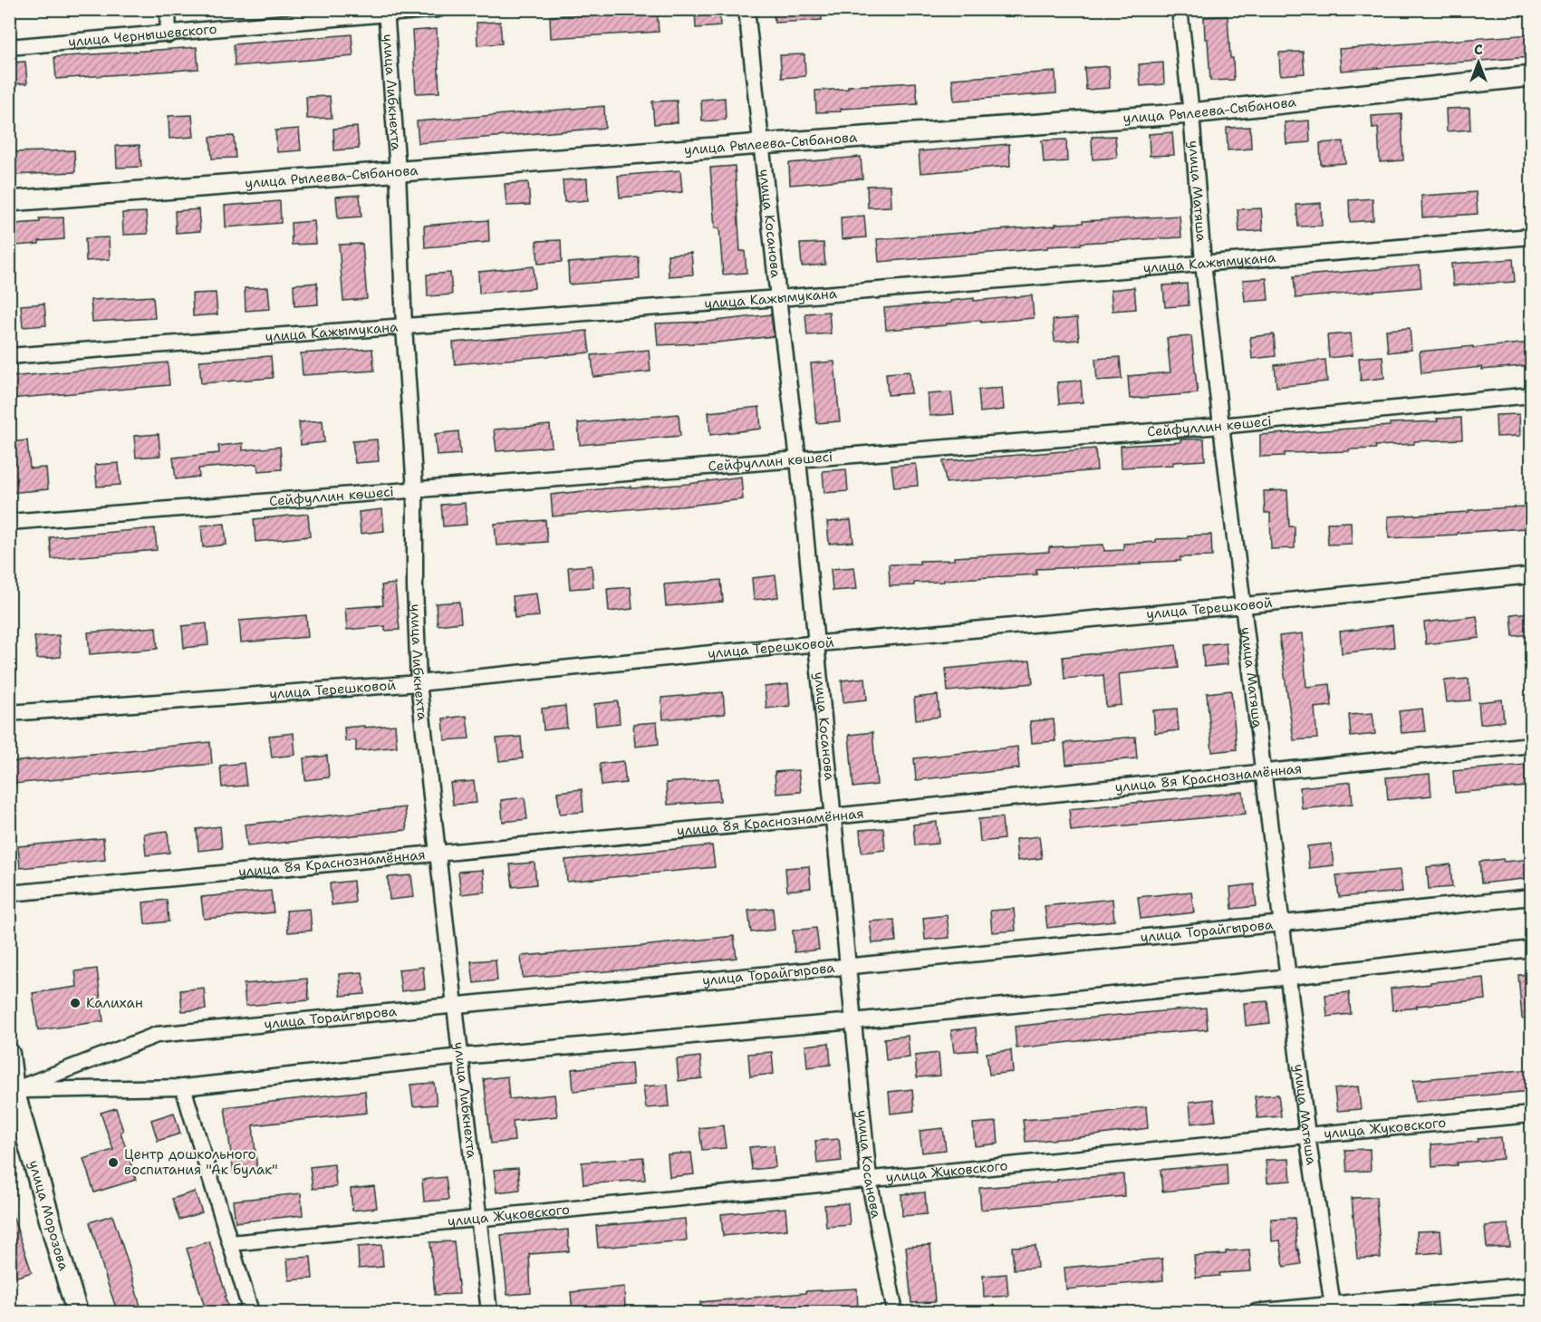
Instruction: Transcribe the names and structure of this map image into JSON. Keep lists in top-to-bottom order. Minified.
{"streets":{"main road":["улица Морозова"],"street":["улица Чернышевского","улица Либкнехта","улица Рылеева-Сыбанова","улица Матяша","улица Косанова","улица Кажымукана","Сейфуллин көшесі","улица Терешковой","улица 8я Краснознамённая","улица Торайгырова","улица Жуковского"]},"crossings":[["улица Чернышевского","улица Либкнехта"],["улица Либкнехта","улица Рылеева-Сыбанова"],["улица Либкнехта","улица Кажымукана"],["улица Либкнехта","Сейфуллин көшесі"],["улица Либкнехта","улица Терешковой"],["улица Либкнехта","улица 8я Краснознамённая"],["улица Либкнехта","улица Торайгырова"],["улица Либкнехта","улица Жуковского"],["улица Рылеева-Сыбанова","улица Матяша"],["улица Рылеева-Сыбанова","улица Косанова"],["улица Матяша","улица Кажымукана"],["улица Матяша","Сейфуллин көшесі"],["улица Матяша","улица Терешковой"],["улица Матяша","улица 8я Краснознамённая"],["улица Матяша","улица Торайгырова"],["улица Матяша","улица Жуковского"],["улица Косанова","улица Кажымукана"],["улица Косанова","Сейфуллин көшесі"],["улица Косанова","улица Терешковой"],["улица Косанова","улица 8я Краснознамённая"],["улица Косанова","улица Торайгырова"],["улица Косанова","улица Жуковского"],["улица Торайгырова","улица Морозова"]],"places":["Калихан","Центр дошкольного воспитания \"Ак булак\""],"north":"top"}
